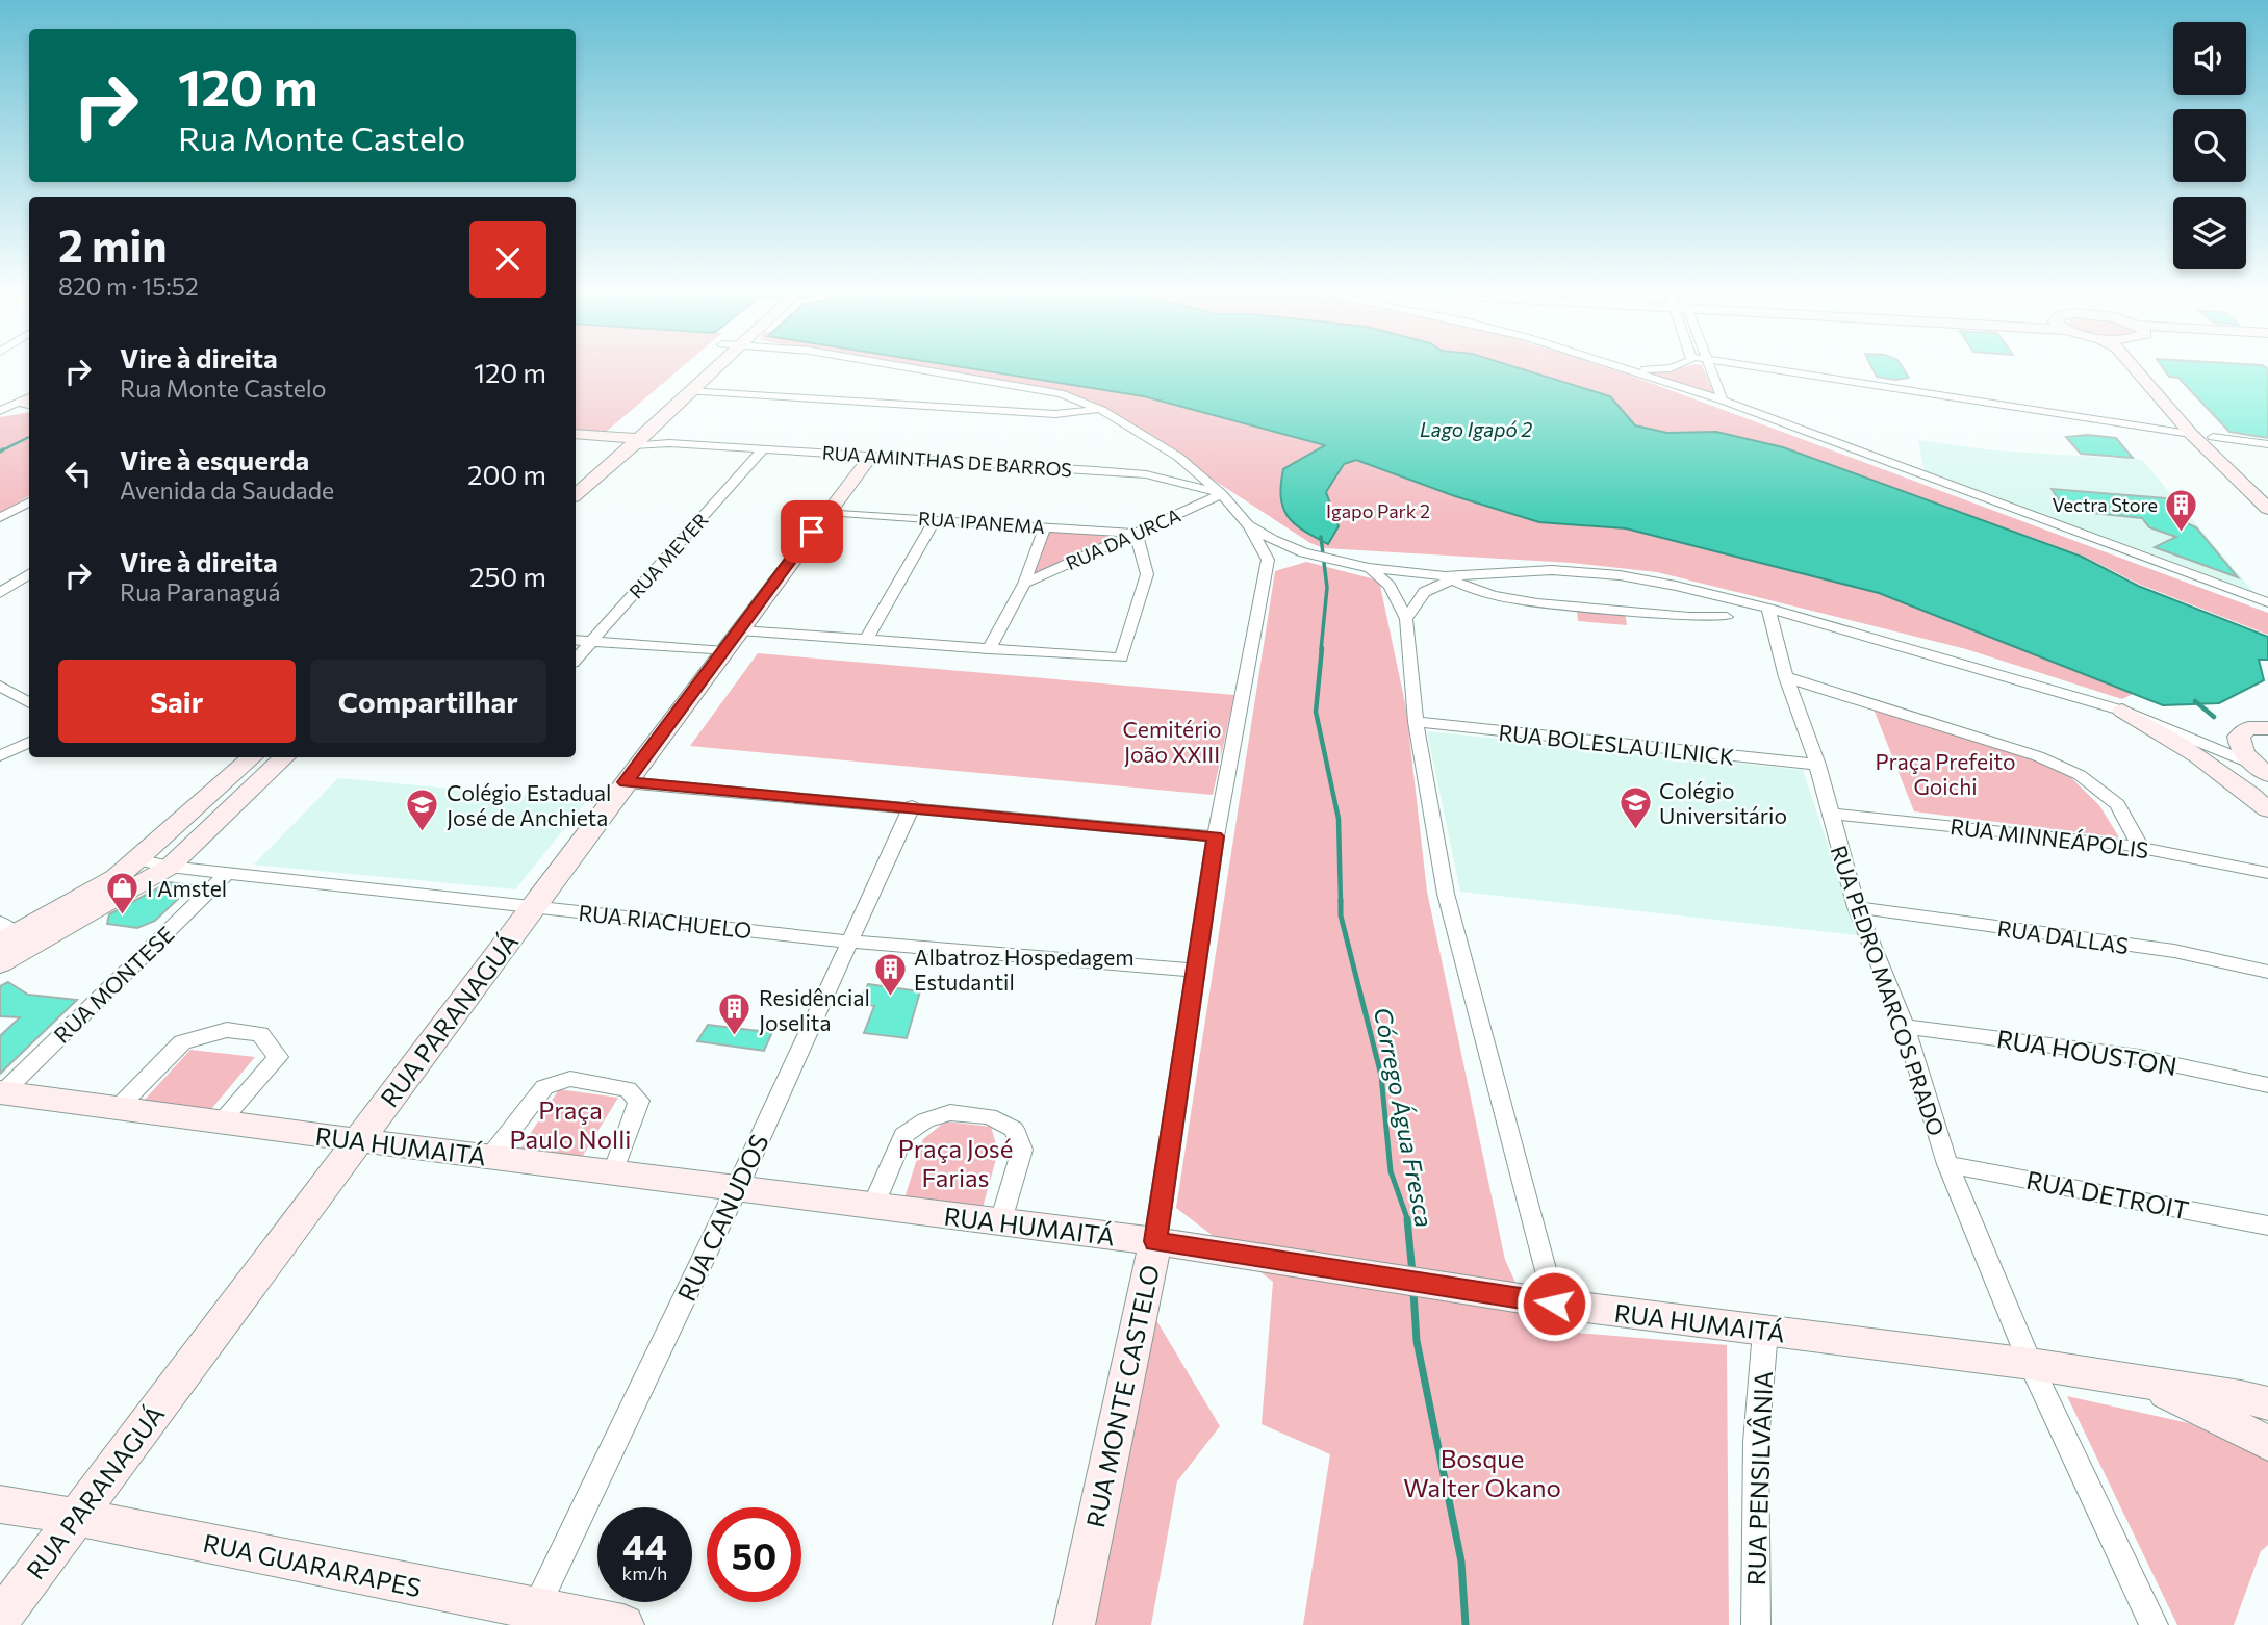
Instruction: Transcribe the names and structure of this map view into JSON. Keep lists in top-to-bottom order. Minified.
{"streets":{"main road":["RUA AMINTHAS DE BARROS","RUA PARANAGUÁ","RUA HUMAITÁ","RUA MONTE CASTELO","RUA GUARARAPES"],"street":["RUA IPANEMA","RUA DA URCA","RUA MEYER","RUA BOLESLAU ILNICK","RUA MINNEÁPOLIS","RUA RIACHUELO","RUA DALLAS","RUA MONTESE","RUA PEDRO MARCOS PRADO","RUA HOUSTON","RUA DETROIT","RUA CANUDOS","RUA PENSILVÂNIA"]},"crossings":[["RUA AMINTHAS DE BARROS","RUA DA URCA"],["RUA AMINTHAS DE BARROS","RUA MEYER"],["RUA AMINTHAS DE BARROS","RUA PARANAGUÁ"],["RUA IPANEMA","RUA DA URCA"],["RUA IPANEMA","RUA PARANAGUÁ"],["RUA BOLESLAU ILNICK","RUA PEDRO MARCOS PRADO"],["RUA MINNEÁPOLIS","RUA PEDRO MARCOS PRADO"],["RUA RIACHUELO","RUA MONTESE"],["RUA RIACHUELO","RUA PARANAGUÁ"],["RUA RIACHUELO","RUA CANUDOS"],["RUA RIACHUELO","RUA MONTE CASTELO"],["RUA DALLAS","RUA PEDRO MARCOS PRADO"],["RUA MONTESE","RUA HUMAITÁ"],["RUA PEDRO MARCOS PRADO","RUA HOUSTON"],["RUA PEDRO MARCOS PRADO","RUA HUMAITÁ"],["RUA PEDRO MARCOS PRADO","RUA DETROIT"],["RUA PARANAGUÁ","RUA HUMAITÁ"],["RUA PARANAGUÁ","RUA GUARARAPES"],["RUA HUMAITÁ","RUA CANUDOS"],["RUA HUMAITÁ","RUA MONTE CASTELO"],["RUA HUMAITÁ","RUA PENSILVÂNIA"],["RUA CANUDOS","RUA GUARARAPES"]],"water":["Lago Igapó 2","Córrego Água Fresca"],"parks":["Igapo Park 2","Cemitério João XXIII","Praça Prefeito Goichi","Praça Paulo Nolli","Praça José Farias","Bosque Walter Okano"],"places":{"building":["Vectra Store","Albatroz Hospedagem Estudantil","Residêncial Joselita"],"school or university":["Colégio Universitário","Colégio Estadual José de Anchieta"],"shop":["I Amstel"]},"page":{"turn":["120 m","Rua Monte Castelo"],"heading":["2 min","820 m · 15:52"],"list":[{"name":"Vire à direita","note":"Rua Monte Castelo","value":"120 m"},{"name":"Vire à esquerda","note":"Avenida da Saudade","value":"200 m"},{"name":"Vire à direita","note":"Rua Paranaguá","value":"250 m"}],"buttons":["Sair","Compartilhar"],"speed":"44 km/h","limit":"50"}}
